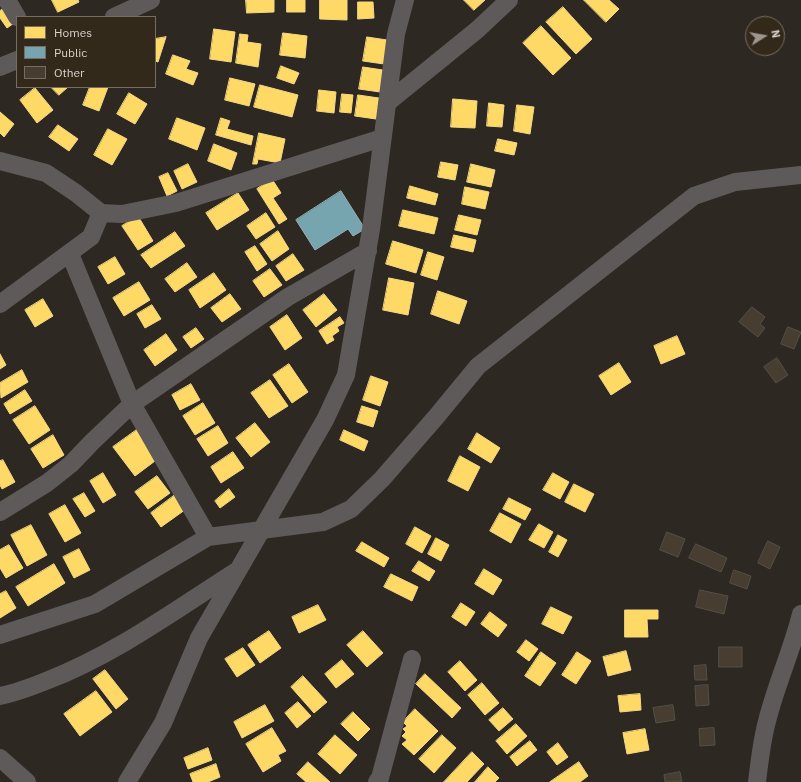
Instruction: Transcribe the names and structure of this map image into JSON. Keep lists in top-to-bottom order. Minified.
{"legend":["Homes","Public","Other"],"north":"right"}
